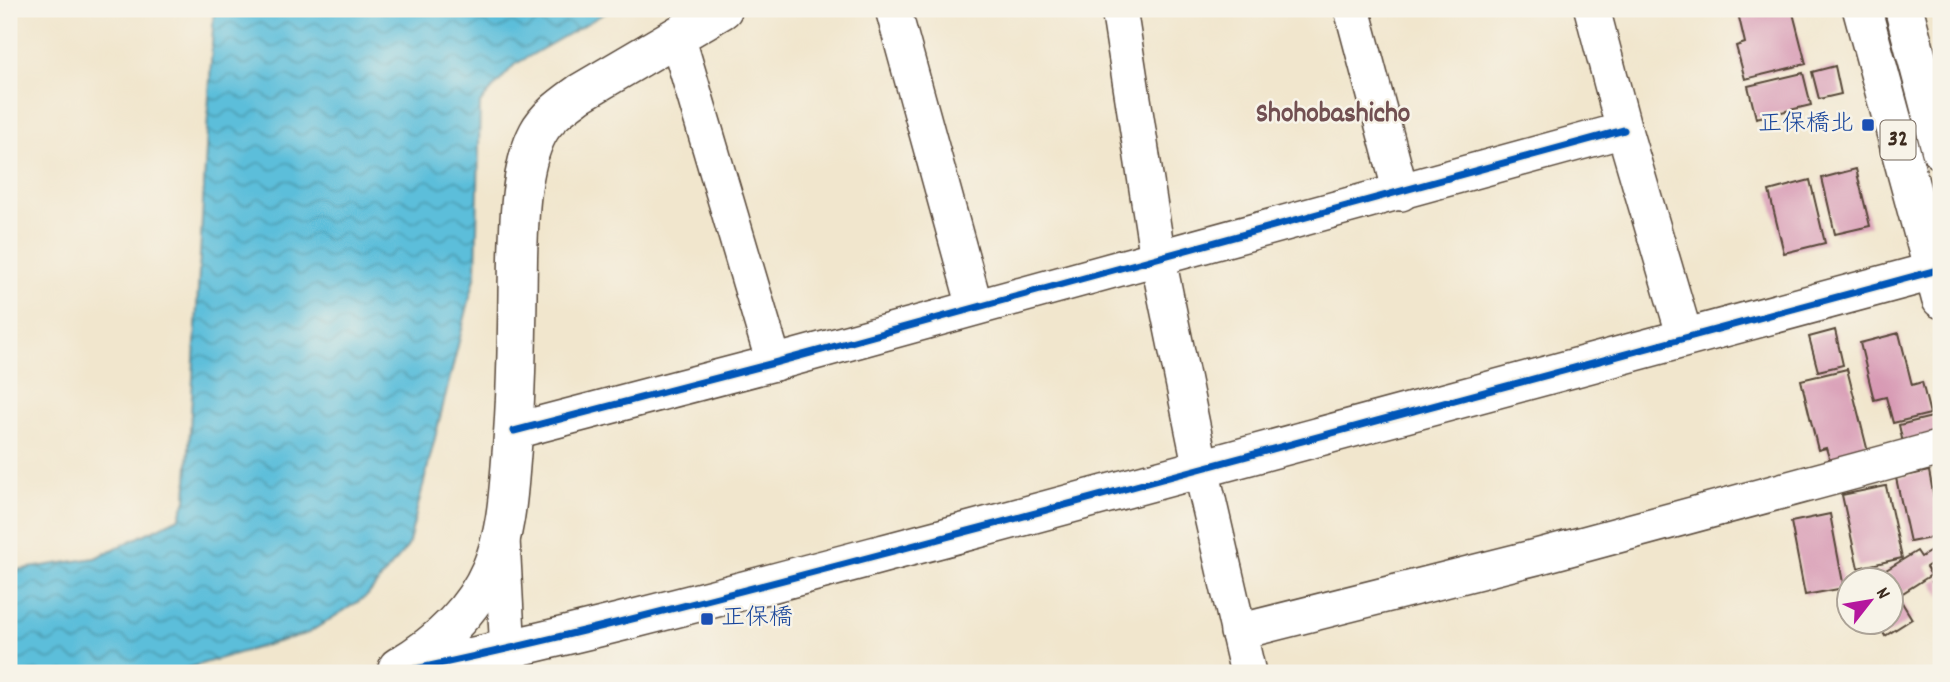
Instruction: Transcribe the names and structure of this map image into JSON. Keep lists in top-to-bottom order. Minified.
{"streets":{"street":["32"]},"districts":["Shohobashicho"],"places":{"transit":["正保橋北","正保橋"]},"north":"top right"}
